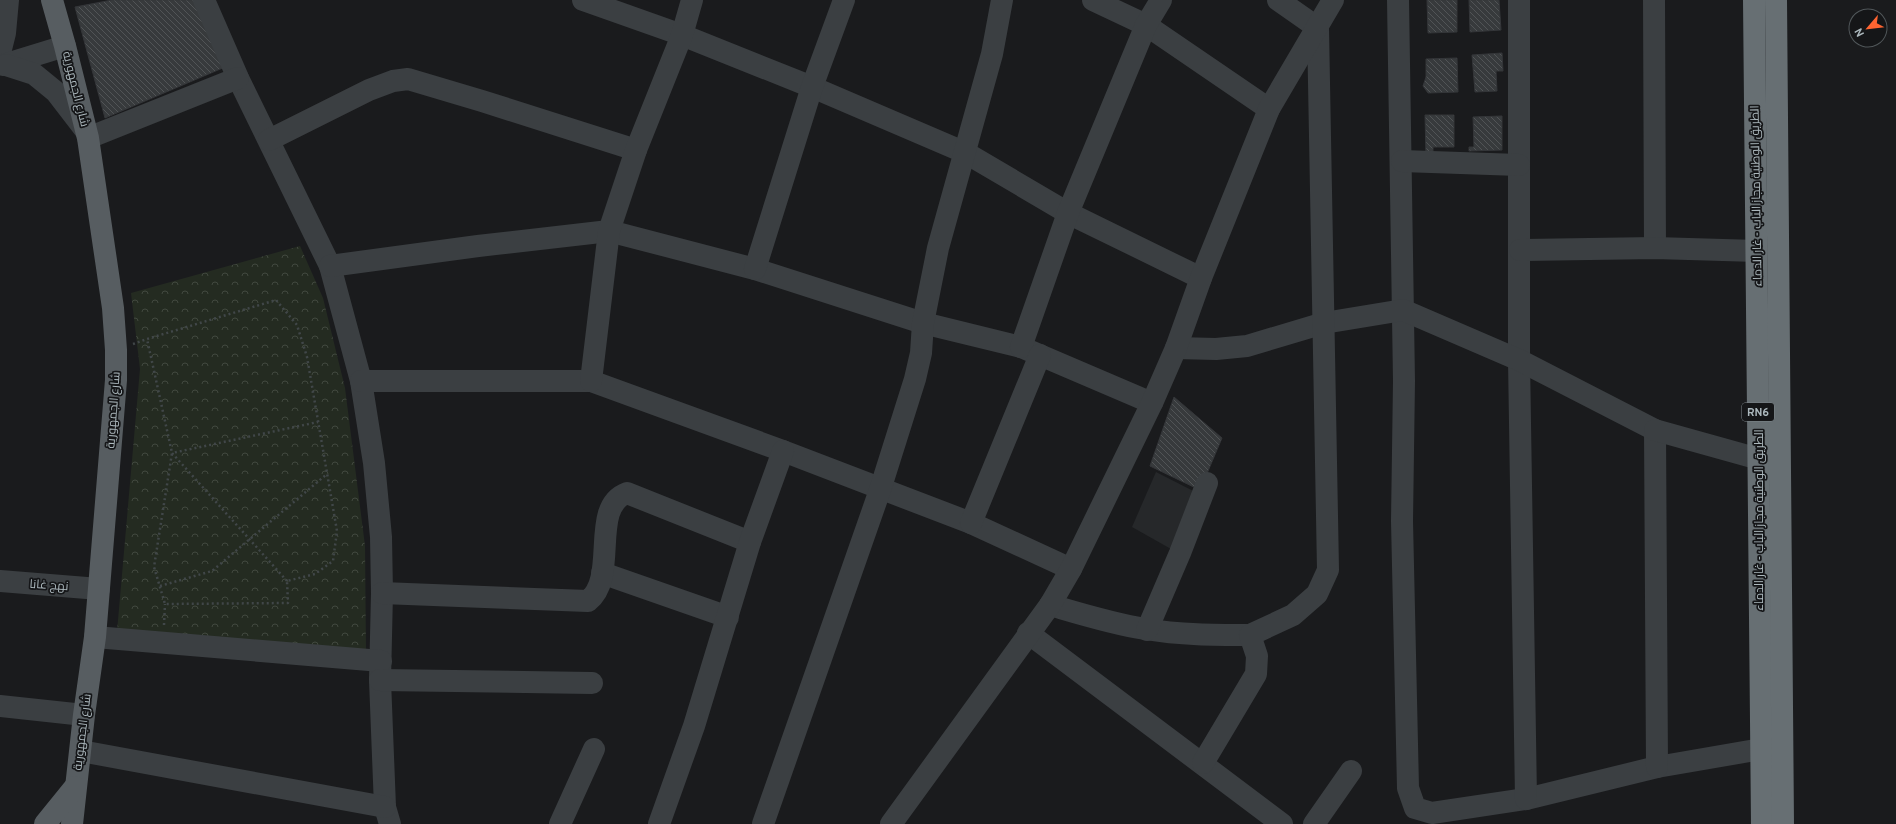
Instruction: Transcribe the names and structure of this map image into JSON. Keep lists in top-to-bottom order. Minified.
{"streets":{"highway":["الطريق الوطنية مجاز الباب - غار الدماء","RN6"],"main road":["شارع الجمهورية"],"street":["نهج غانا"]},"crossings":[["شارع الجمهورية","نهج غانا"]],"north":"bottom left"}
